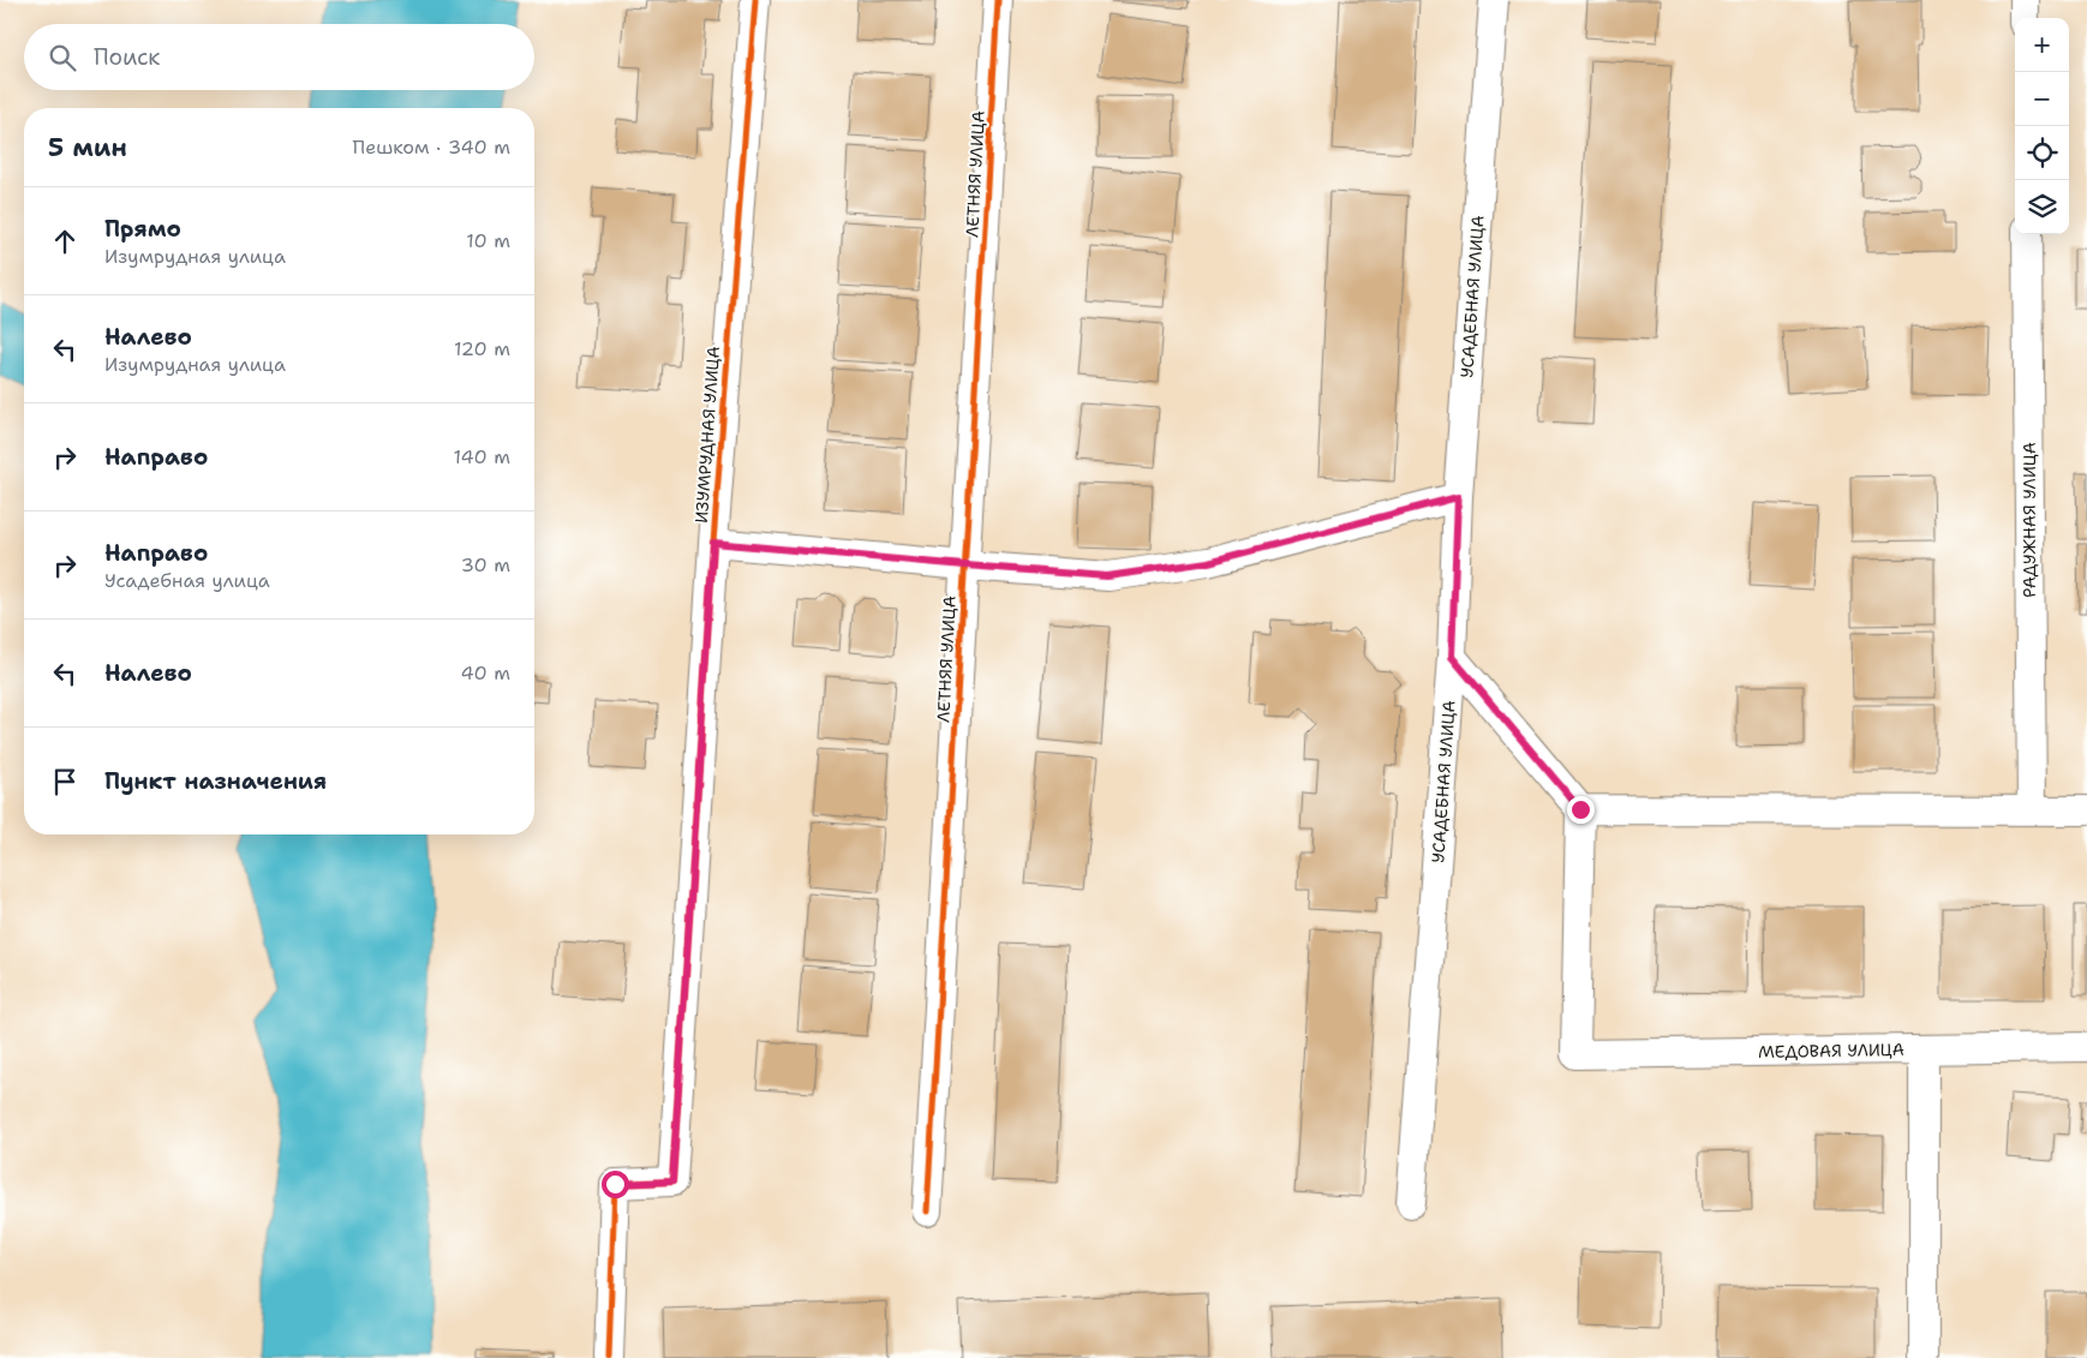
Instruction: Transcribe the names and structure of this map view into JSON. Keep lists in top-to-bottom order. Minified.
{"streets":{"street":["ЛЕТНЯЯ УЛИЦА","УСАДЕБНАЯ УЛИЦА","ИЗУМРУДНАЯ УЛИЦА","РАДУЖНАЯ УЛИЦА","МЕДОВАЯ УЛИЦА"]},"page":{"map_buttons":["+","−"],"search":"Поиск","heading":["5 мин","Пешком · 340 m"],"list":[["Прямо","Изумрудная улица","10 m"],["Налево","Изумрудная улица","120 m"],["Направо","140 m"],["Направо","Усадебная улица","30 m"],["Налево","40 m"],"Пункт назначения"]}}
